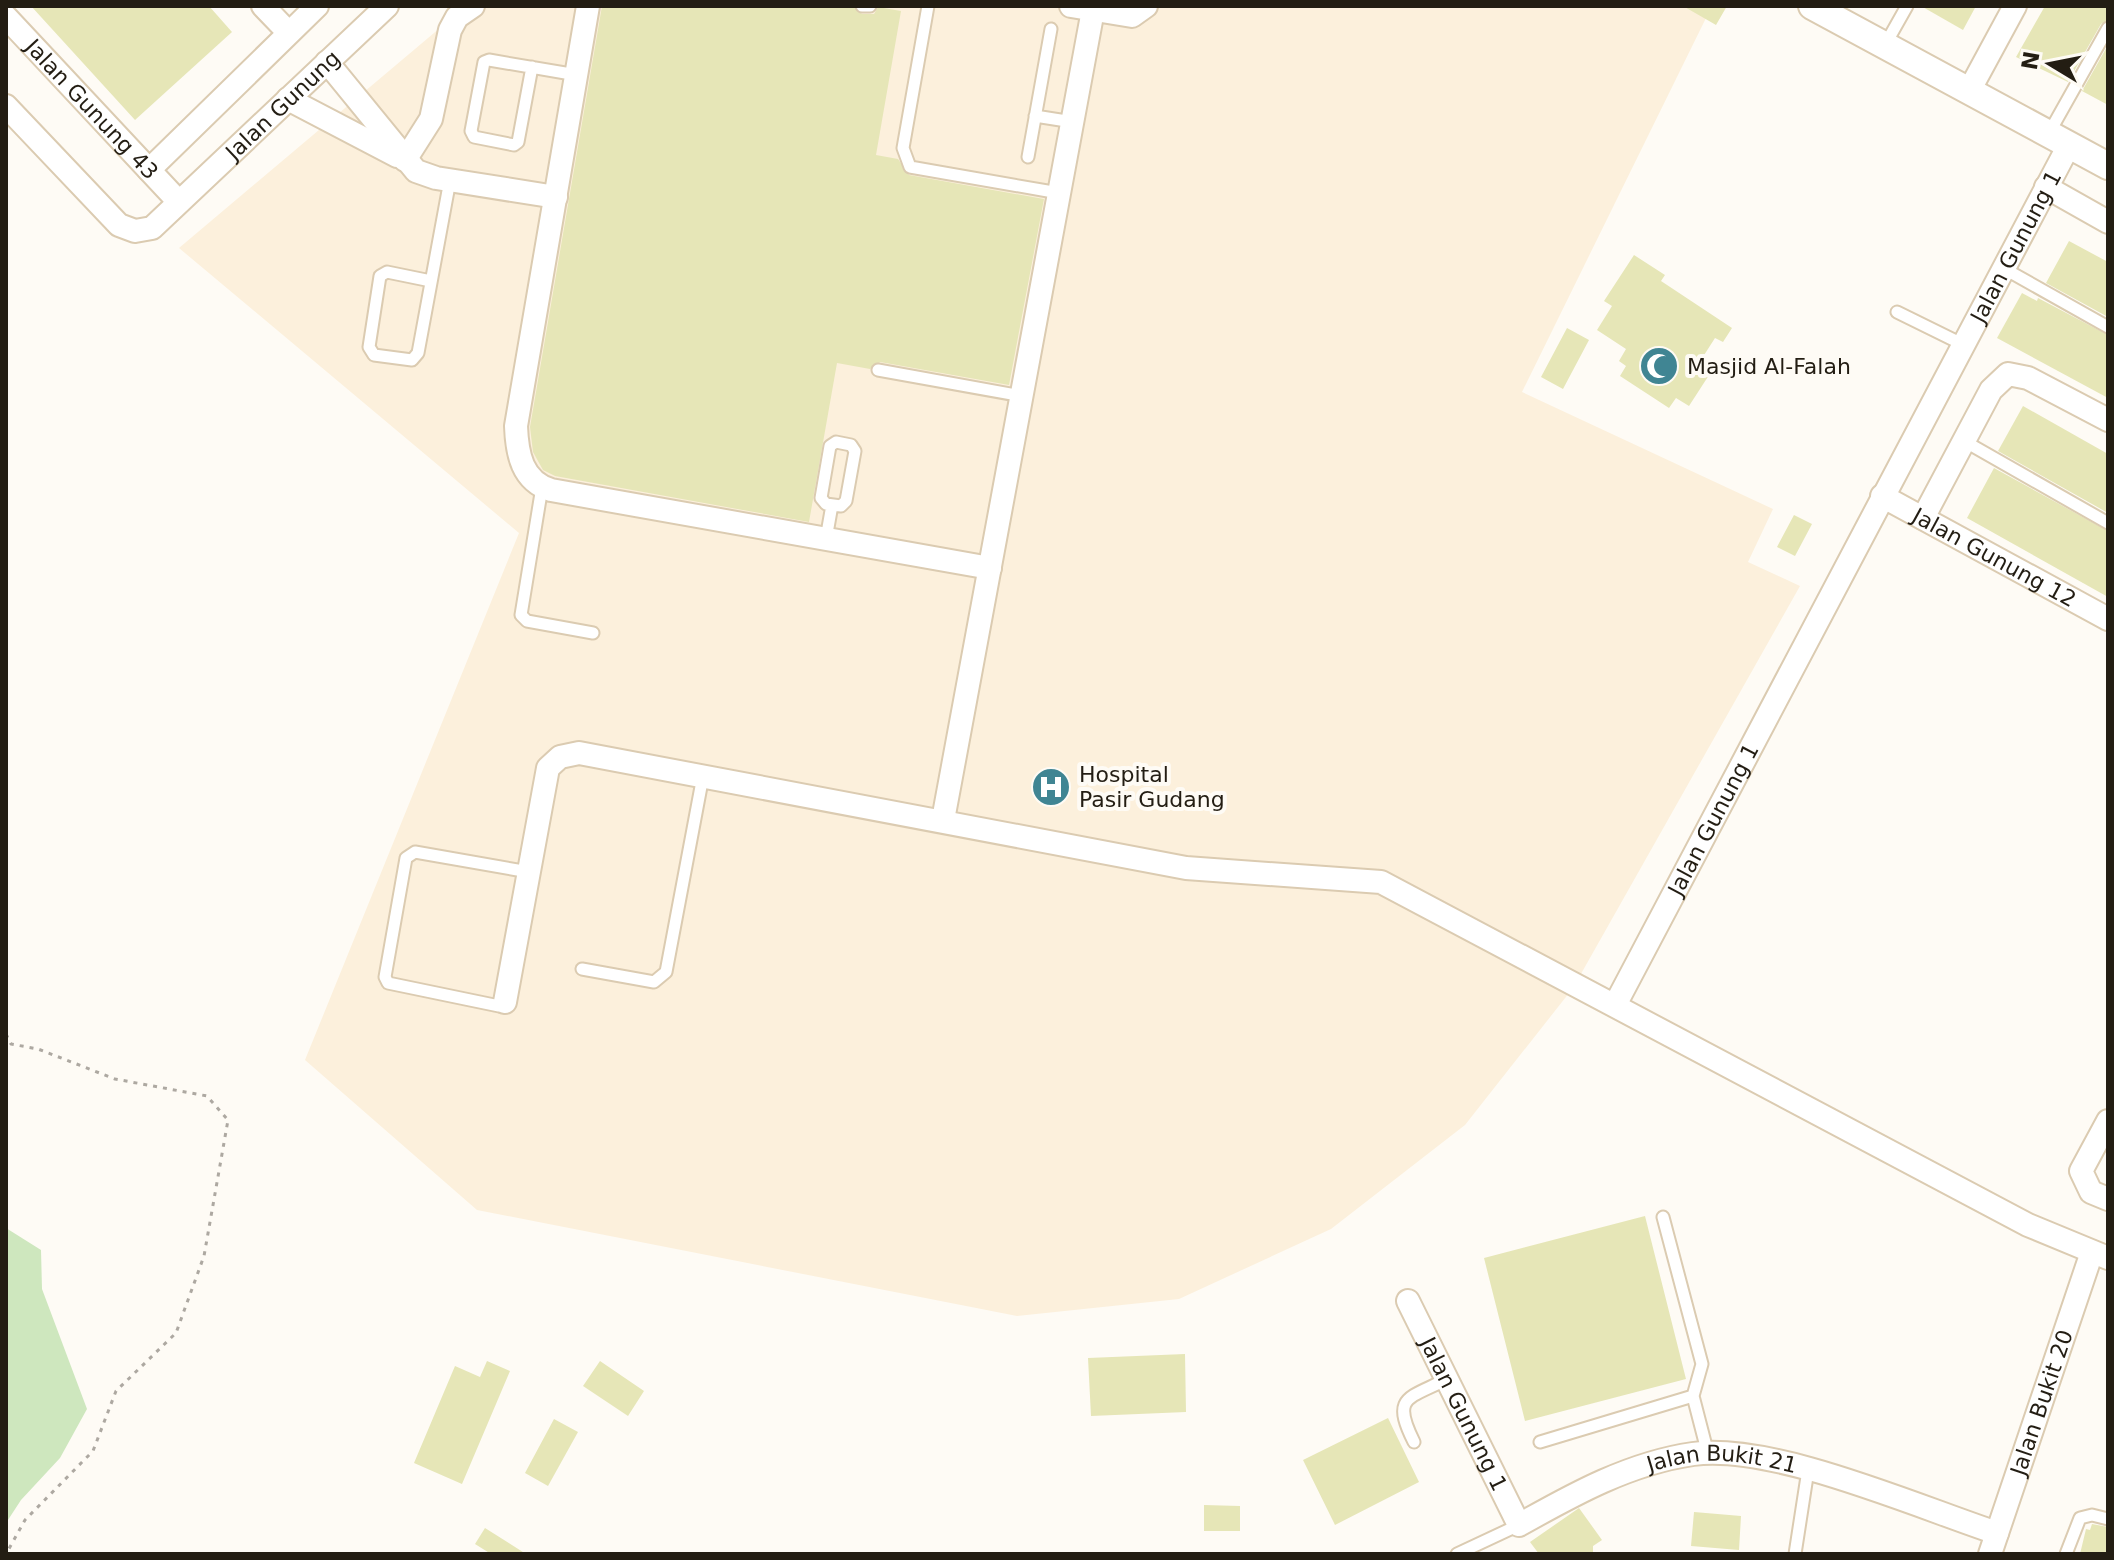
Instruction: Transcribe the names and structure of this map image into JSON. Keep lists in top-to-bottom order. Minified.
{"streets":{"street":["Jalan Gunung","Jalan Gunung 43","Jalan Gunung 1","Jalan Gunung 12","Jalan Bukit 20","Jalan Bukit 21"]},"crossings":[["Jalan Gunung","Jalan Gunung 43"],["Jalan Gunung 1","Jalan Gunung 12"],["Jalan Gunung 1","Jalan Bukit 21"],["Jalan Bukit 20","Jalan Bukit 21"]],"places":{"mosque":["Masjid Al-Falah"],"hospital":["Hospital Pasir Gudang"]},"north":"left"}
